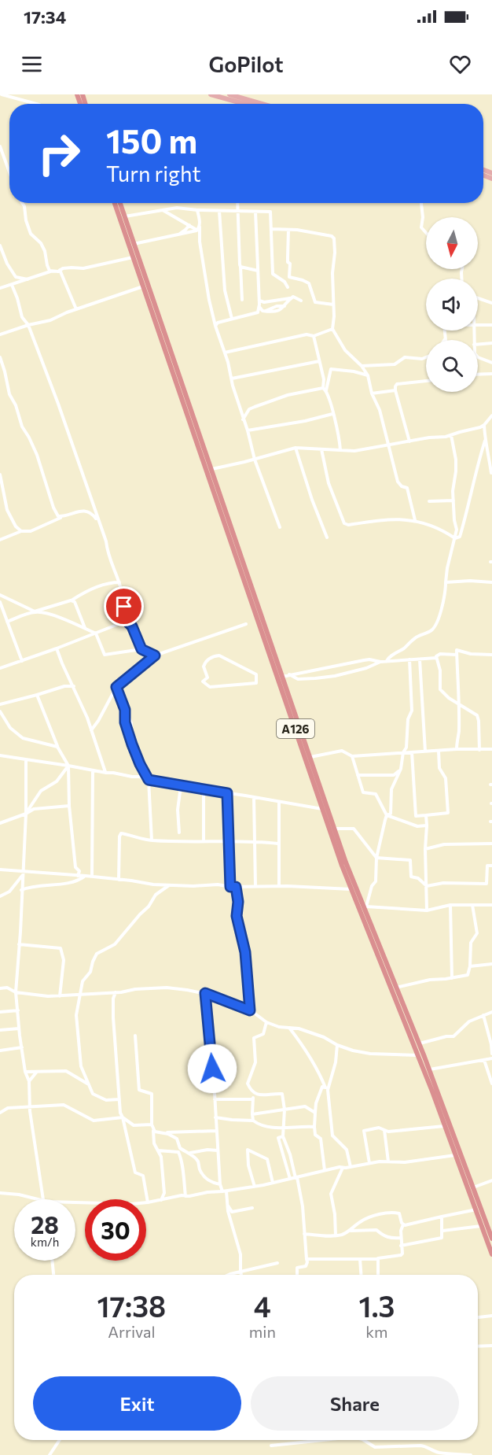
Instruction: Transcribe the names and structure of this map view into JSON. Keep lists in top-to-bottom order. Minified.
{"streets":{"highway":["A126"]},"north":"bottom","page":{"status":"17:34","header":"GoPilot","turn":["150 m","Turn right"],"speed":"28 km/h","limit":"30","eta":["17:38","Arrival","4","min","1.3","km"],"buttons":["Exit","Share"]}}
